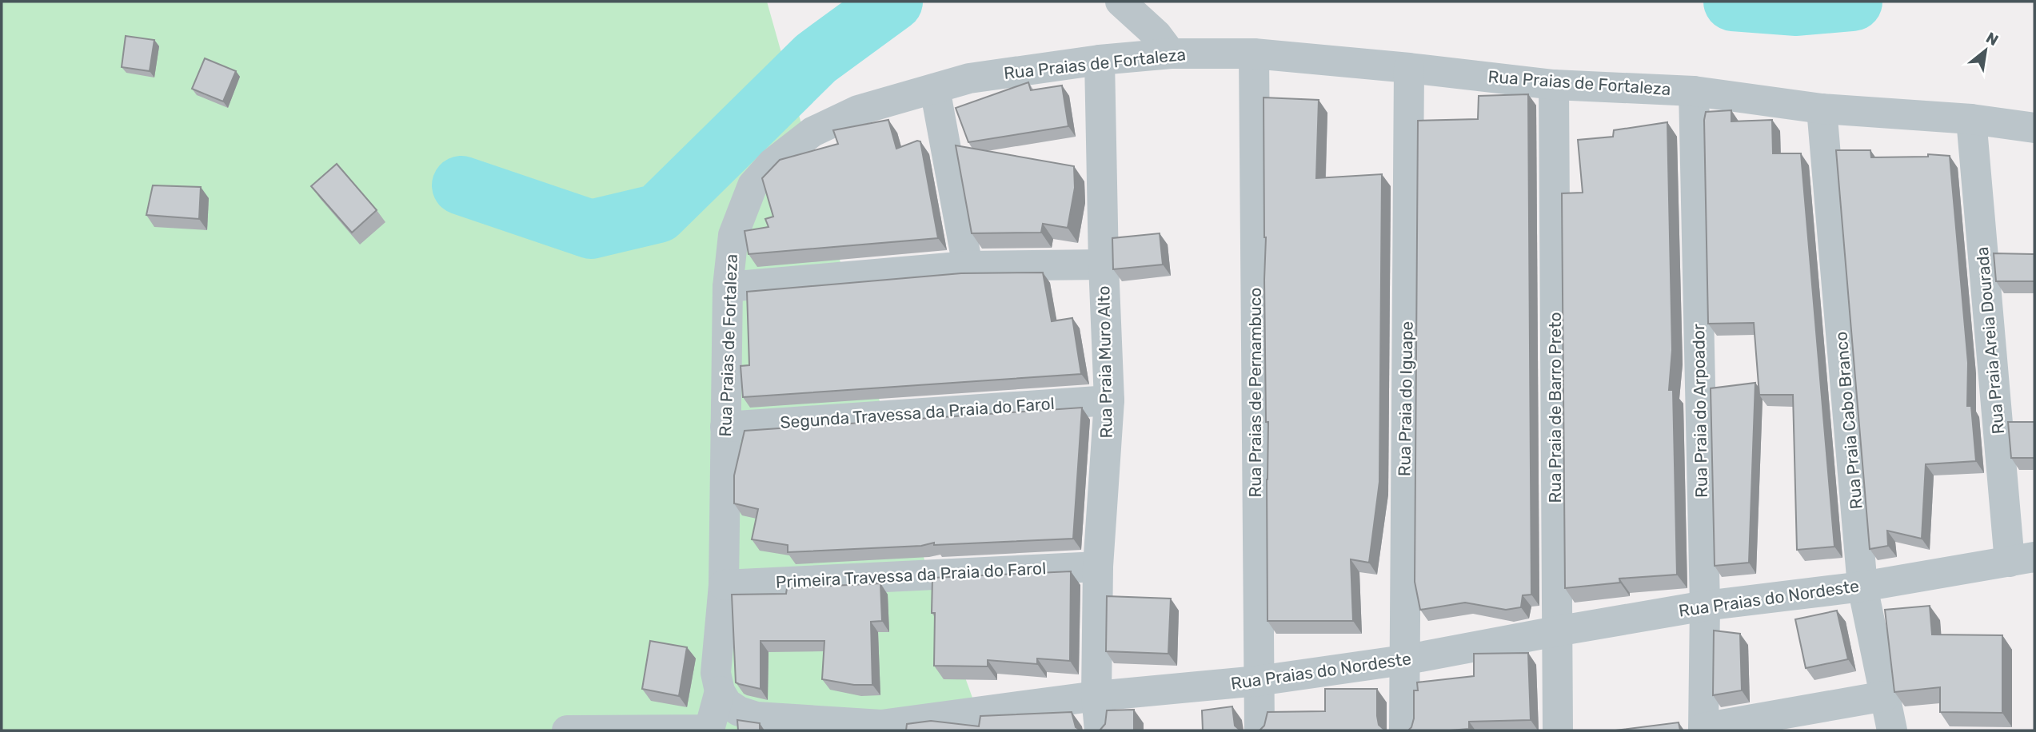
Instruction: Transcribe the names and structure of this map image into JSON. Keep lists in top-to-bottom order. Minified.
{"streets":{"street":["Rua Praias de Fortaleza","Rua Praia Areia Dourada","Rua Praia Muro Alto","Rua Praias de Pernambuco","Rua Praia do Iguape","Rua Praia de Barro Preto","Rua Praia do Arpoador","Segunda Travessa da Praia do Farol","Rua Praia Cabo Branco","Primeira Travessa da Praia do Farol","Rua Praias do Nordeste"]},"crossings":[["Rua Praias de Fortaleza","Rua Praia Areia Dourada"],["Rua Praias de Fortaleza","Rua Praia Muro Alto"],["Rua Praias de Fortaleza","Rua Praias de Pernambuco"],["Rua Praias de Fortaleza","Rua Praia do Iguape"],["Rua Praias de Fortaleza","Rua Praia de Barro Preto"],["Rua Praias de Fortaleza","Rua Praia do Arpoador"],["Rua Praias de Fortaleza","Segunda Travessa da Praia do Farol"],["Rua Praias de Fortaleza","Rua Praia Cabo Branco"],["Rua Praias de Fortaleza","Primeira Travessa da Praia do Farol"],["Rua Praia Areia Dourada","Rua Praias do Nordeste"],["Rua Praia Muro Alto","Segunda Travessa da Praia do Farol"],["Rua Praia Muro Alto","Primeira Travessa da Praia do Farol"],["Rua Praia Muro Alto","Rua Praias do Nordeste"],["Rua Praias de Pernambuco","Rua Praias do Nordeste"],["Rua Praia do Iguape","Rua Praias do Nordeste"],["Rua Praia de Barro Preto","Rua Praias do Nordeste"],["Rua Praia do Arpoador","Rua Praias do Nordeste"],["Rua Praia Cabo Branco","Rua Praias do Nordeste"]],"north":"top right"}
